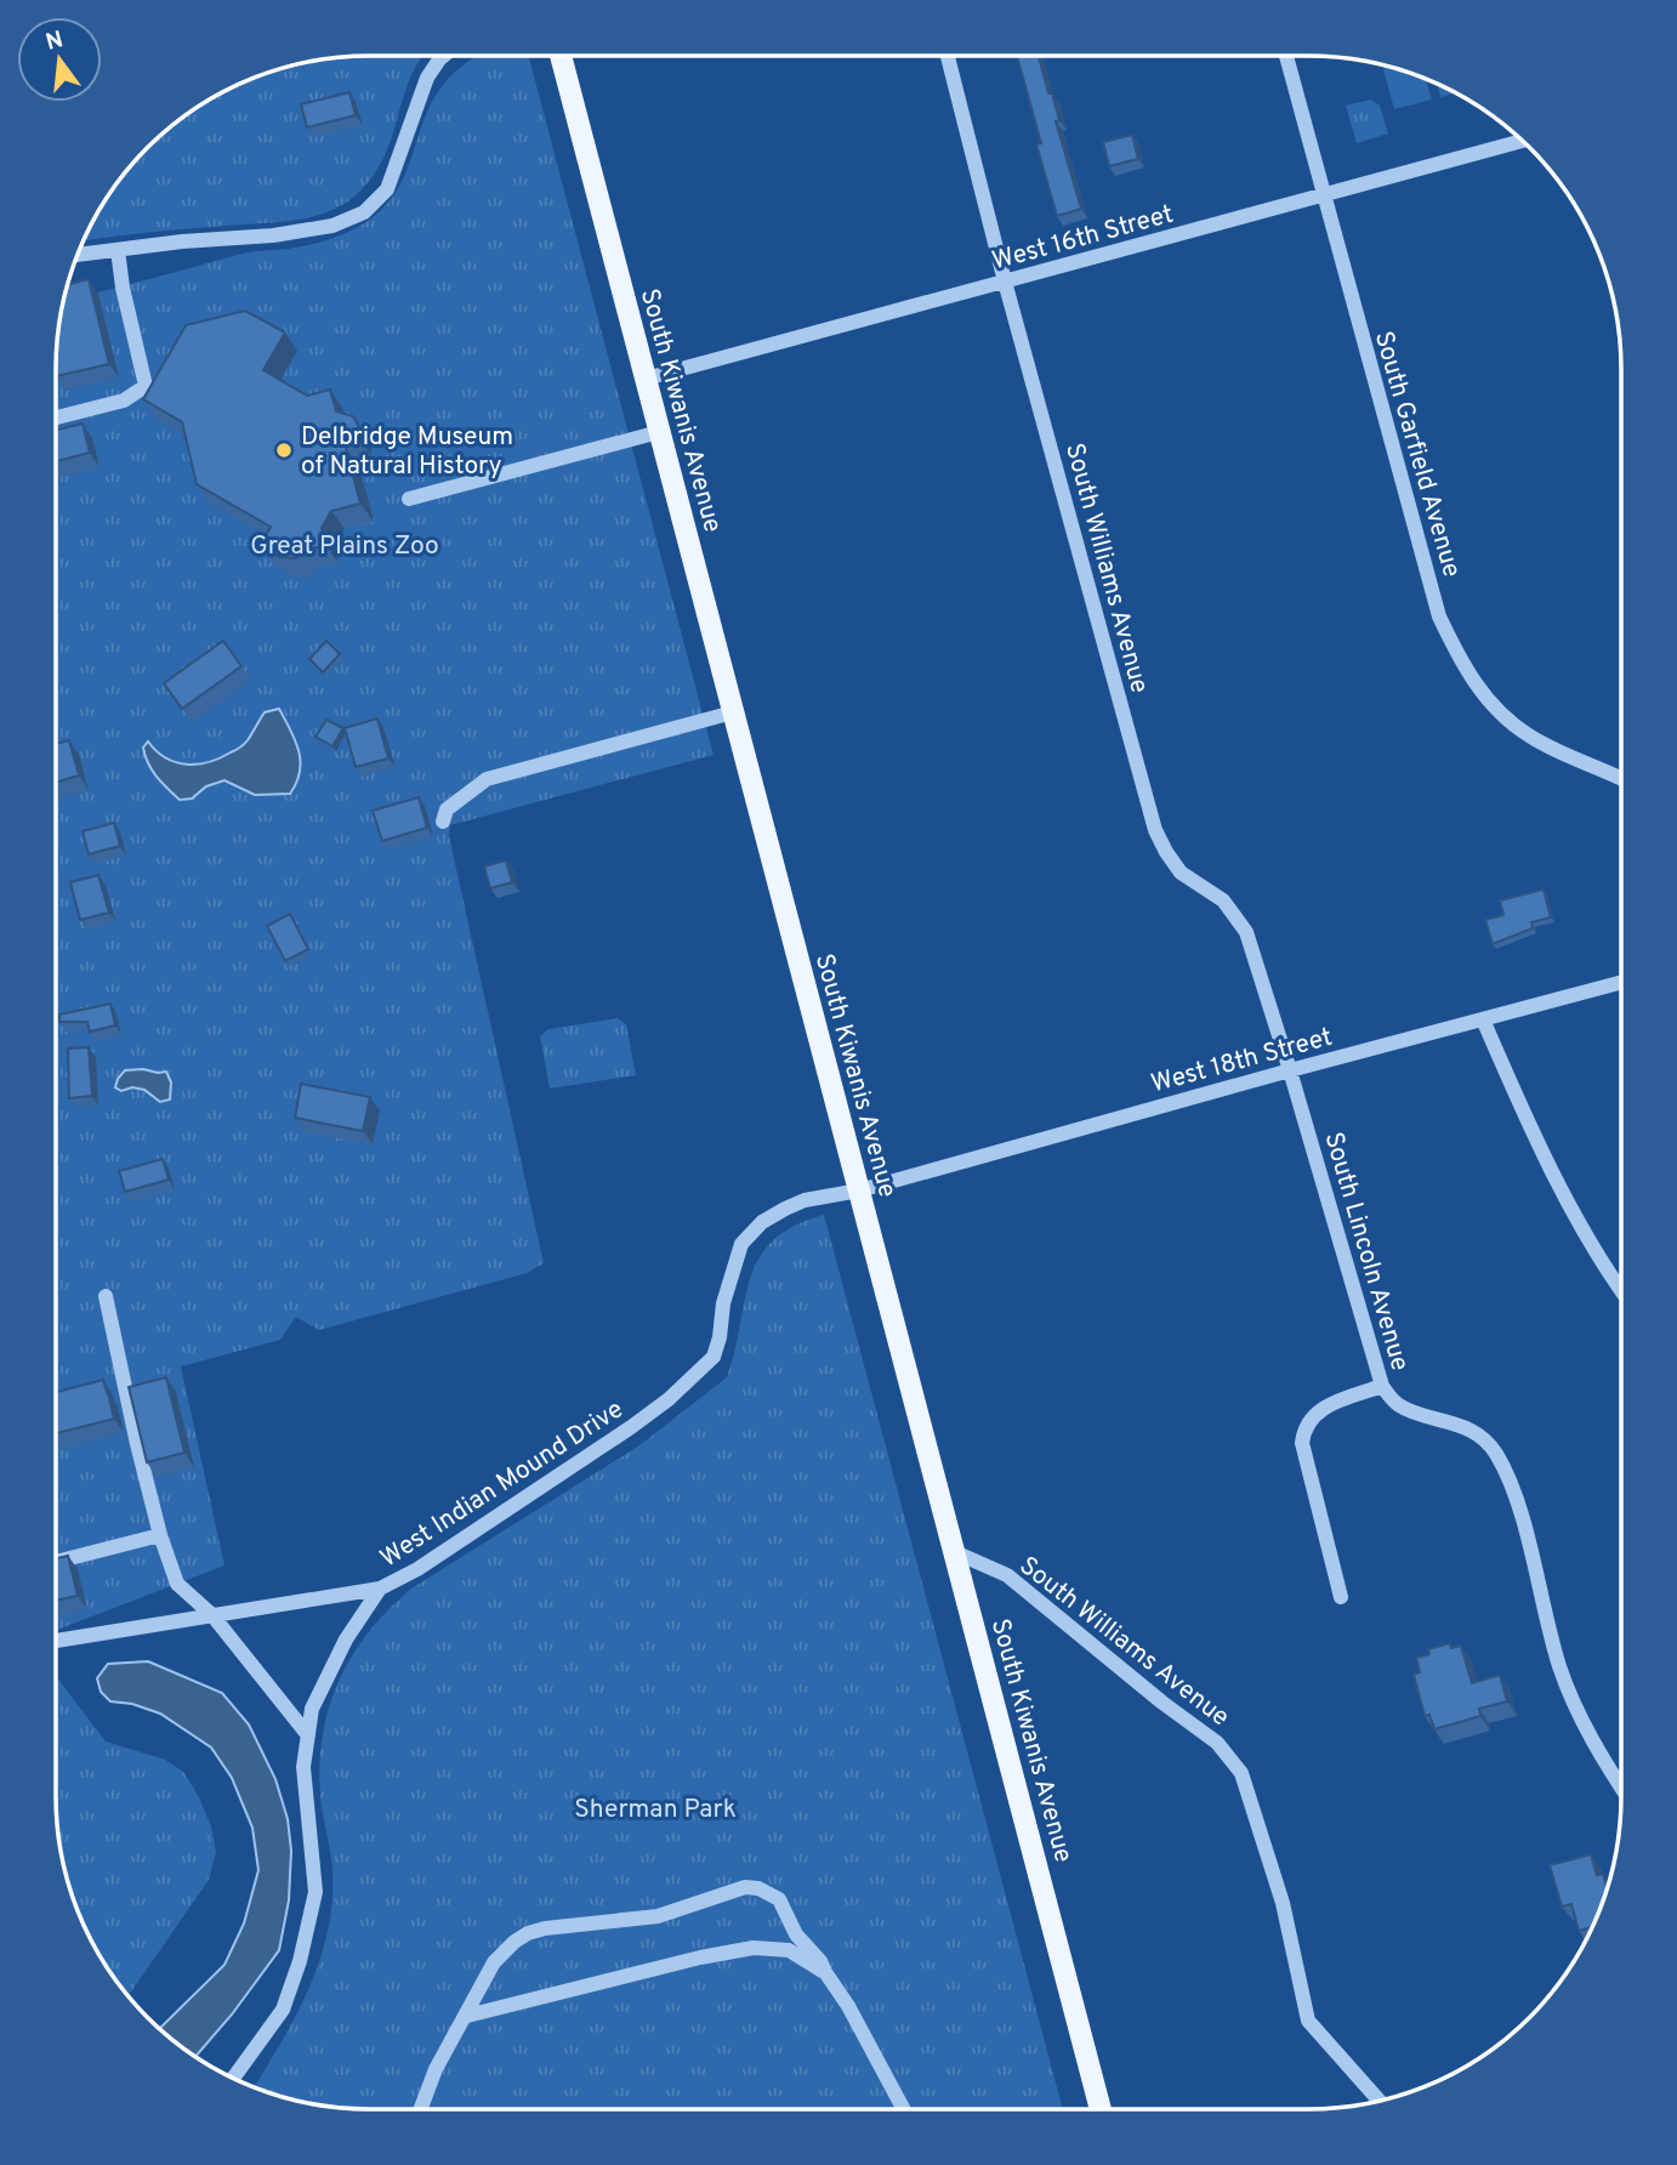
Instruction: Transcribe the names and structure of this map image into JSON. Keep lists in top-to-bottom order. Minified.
{"streets":{"main road":["South Kiwanis Avenue"],"street":["West 16th Street","South Garfield Avenue","South Williams Avenue","West 18th Street","South Lincoln Avenue","West Indian Mound Drive"]},"crossings":[["West 16th Street","South Kiwanis Avenue"],["West 16th Street","South Garfield Avenue"],["West 16th Street","South Williams Avenue"],["South Kiwanis Avenue","South Williams Avenue"],["South Kiwanis Avenue","West 18th Street"],["South Kiwanis Avenue","West Indian Mound Drive"],["South Williams Avenue","West 18th Street"],["South Williams Avenue","South Lincoln Avenue"],["West 18th Street","South Lincoln Avenue"],["West 18th Street","West Indian Mound Drive"]],"parks":["Great Plains Zoo","Sherman Park"],"places":["Delbridge Museum of Natural History"],"north":"top"}
